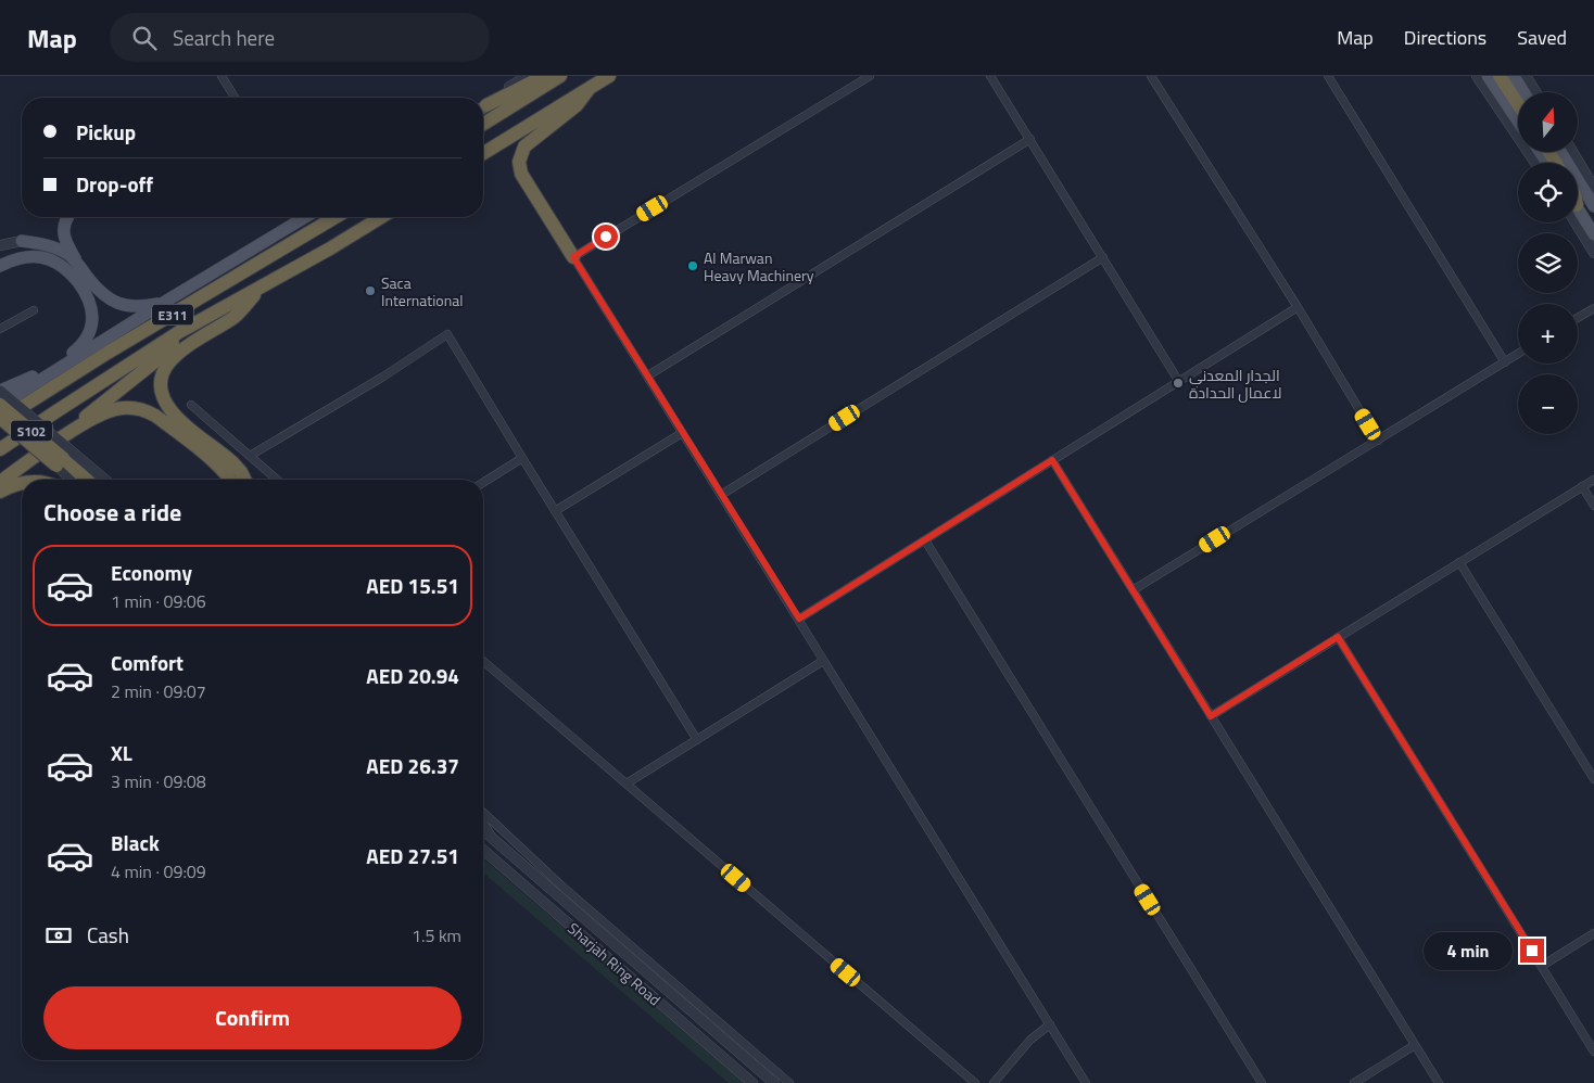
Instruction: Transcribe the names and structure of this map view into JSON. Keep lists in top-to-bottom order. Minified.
{"streets":{"highway":["E311","S102"],"street":["Sharjah Ring Road"]},"crossings":[["E311","S102"]],"places":["Al Marwan Heavy Machinery","Saca International","الجدار المعدني لاعمال الحدادة"],"north":"top","page":{"header":"Map","search":"Search here","nav":["Map","Directions","Saved"],"map_buttons":["+","−"],"banner":["Pickup","Drop-off"],"heading":"Choose a ride","list":[{"name":"Economy","note":"1 min · 09:06","value":"AED 15.51"},{"name":"Comfort","note":"2 min · 09:07","value":"AED 20.94"},{"name":"XL","note":"3 min · 09:08","value":"AED 26.37"},{"name":"Black","note":"4 min · 09:09","value":"AED 27.51"}],"pay":["Cash","1.5 km"],"bubble":"4 min","buttons":"Confirm"}}
